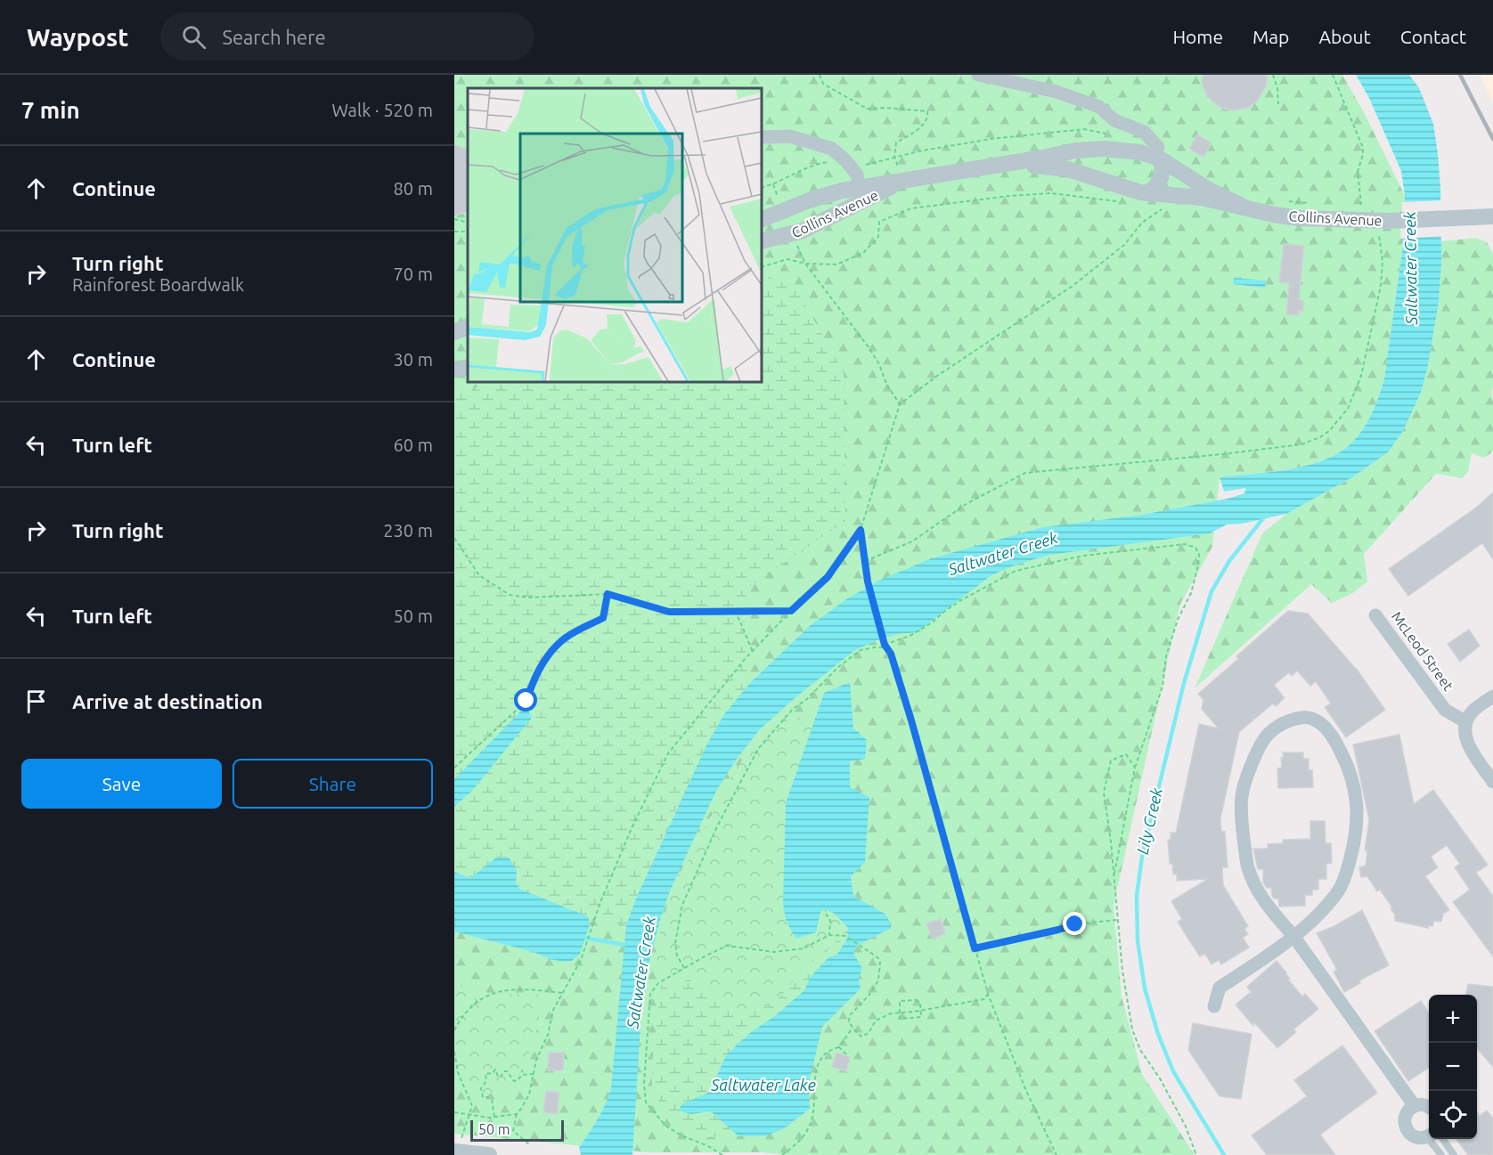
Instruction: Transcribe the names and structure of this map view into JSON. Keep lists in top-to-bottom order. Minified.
{"streets":{"street":["Collins Avenue","McLeod Street"]},"water":["Saltwater Creek","Lily Creek","Saltwater Lake"],"scale_bar":"50 m","page":{"header":"Waypost","search":"Search here","nav":["Home","Map","About","Contact"],"heading":["7 min","Walk · 520 m"],"list":[["Continue","80 m"],["Turn right","Rainforest Boardwalk","70 m"],["Continue","30 m"],["Turn left","60 m"],["Turn right","230 m"],["Turn left","50 m"],"Arrive at destination"],"buttons":["Save","Share"],"map_buttons":["+","−"],"scale":"50 m"}}
